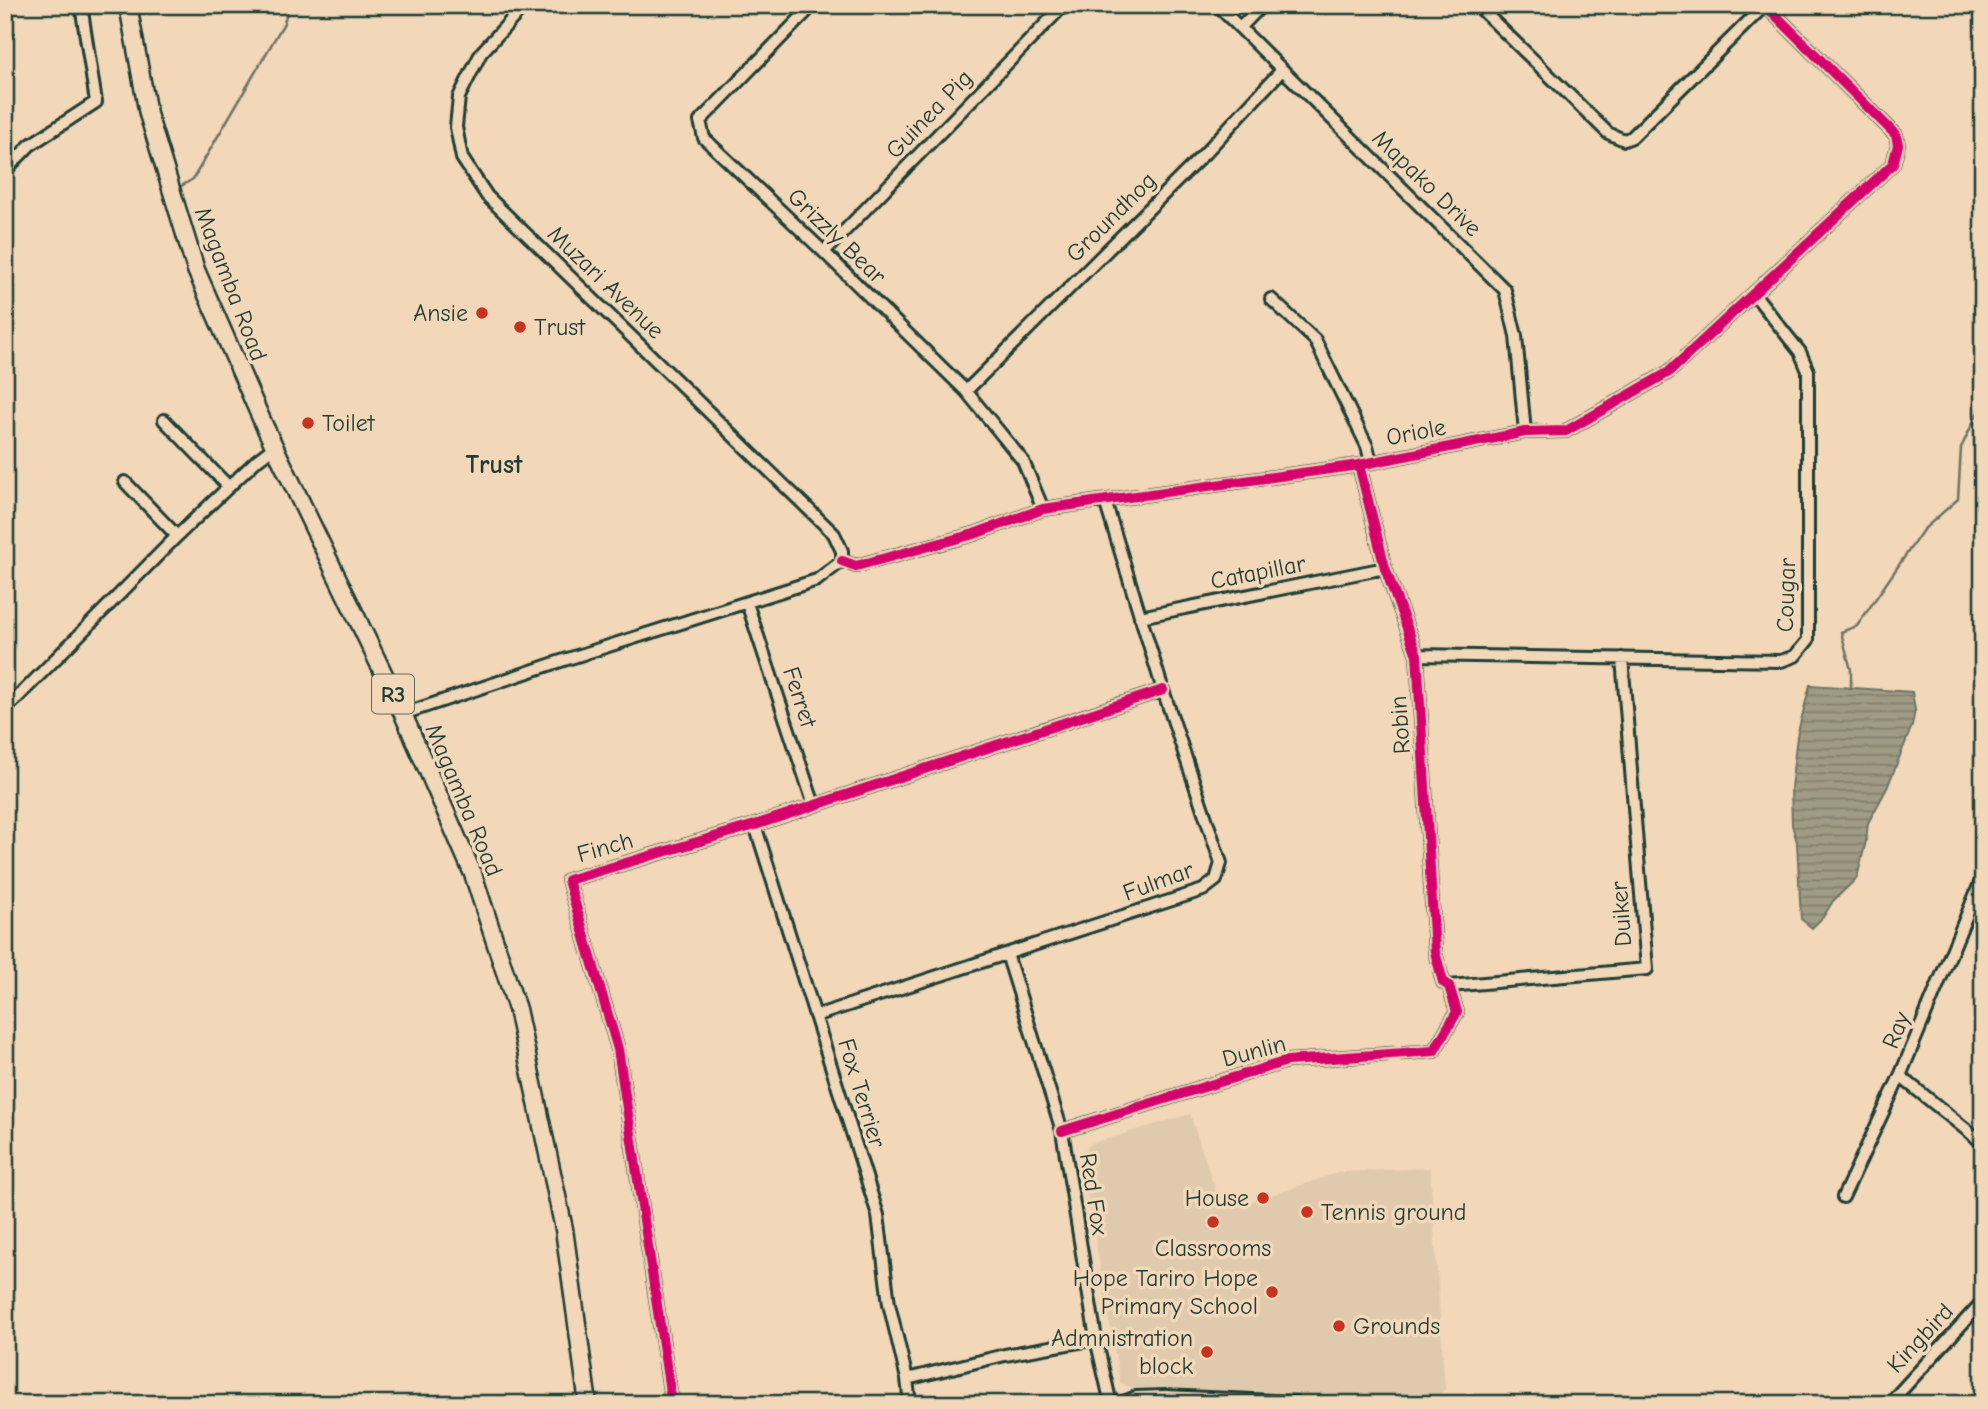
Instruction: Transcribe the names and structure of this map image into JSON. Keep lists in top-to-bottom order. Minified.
{"streets":{"highway":["Magamba Road","R3"],"street":["Guinea Pig","Mapako Drive","Groundhog","Grizzly Bear","Muzari Avenue","Oriole","Catapillar","Cougar","Ferret","Robin","Finch","Fulmar","Duiker","Ray","Dunlin","Fox Terrier","Red Fox","Kingbird"]},"crossings":[["Guinea Pig","Grizzly Bear"],["Mapako Drive","Groundhog"],["Mapako Drive","Oriole"],["Groundhog","Grizzly Bear"],["Grizzly Bear","Oriole"],["Muzari Avenue","Oriole"],["Oriole","Cougar"],["Oriole","Robin"],["Oriole","Fulmar"],["Catapillar","Robin"],["Catapillar","Fulmar"],["Cougar","Robin"],["Cougar","Duiker"],["Ferret","Finch"],["Robin","Duiker"],["Robin","Dunlin"],["Finch","Fulmar"],["Finch","Fox Terrier"],["Fulmar","Fox Terrier"],["Fulmar","Red Fox"],["Duiker","Dunlin"],["Dunlin","Red Fox"]],"districts":["Trust"],"places":["Ansie","Trust","Toilet","House","Tennis ground","Classrooms","Hope Tariro Hope Primary School","Grounds","Admnistration block"]}
